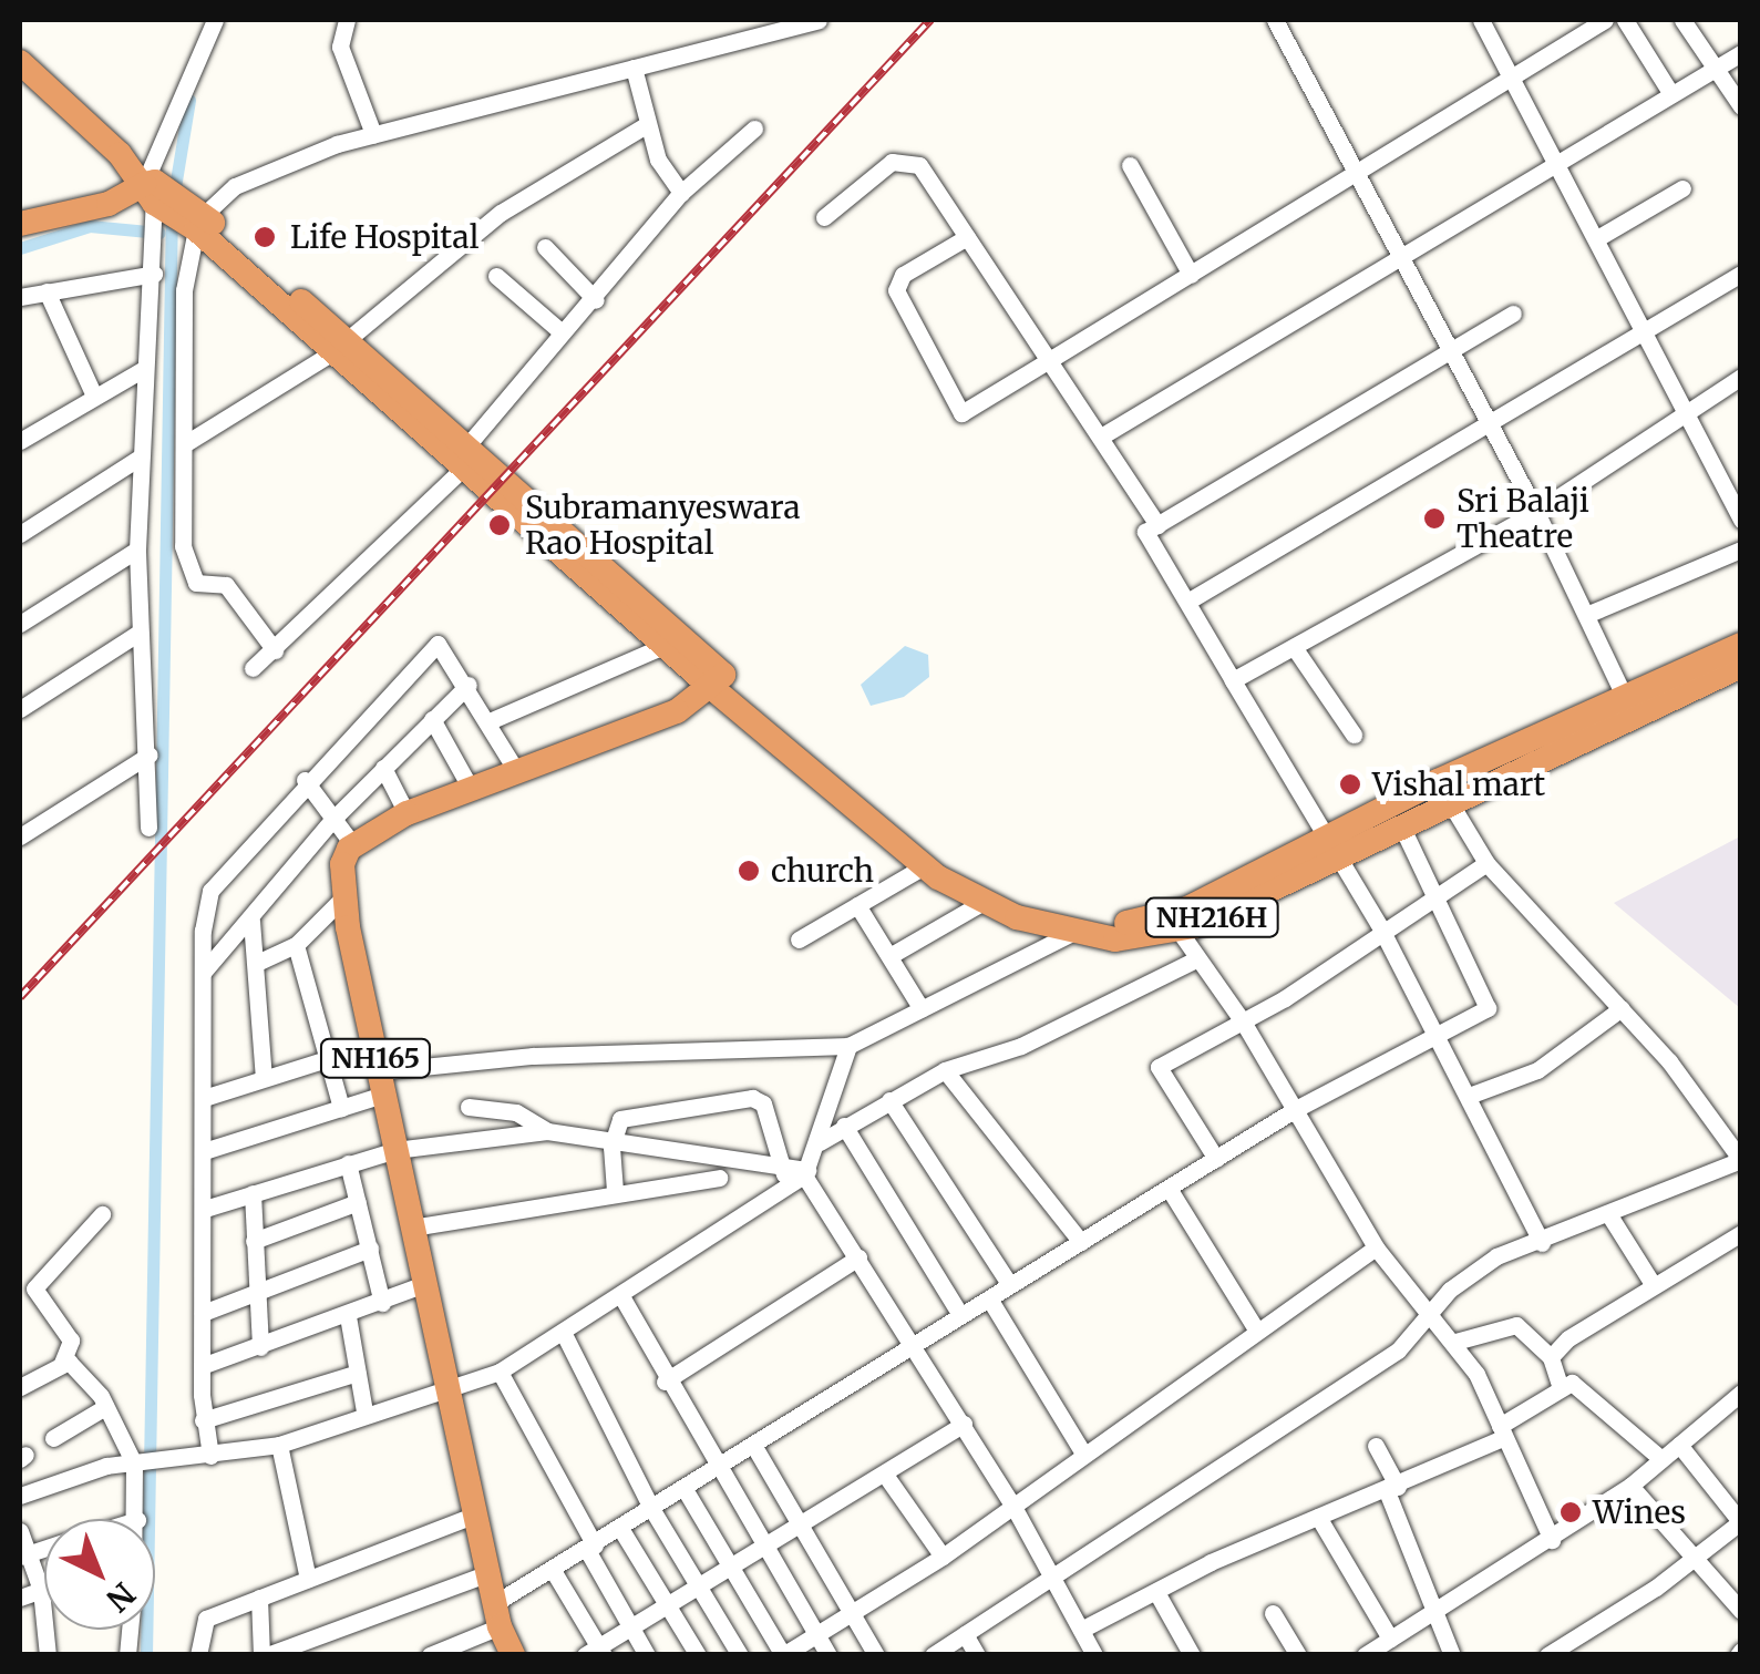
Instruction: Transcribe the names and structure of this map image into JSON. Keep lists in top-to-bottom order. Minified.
{"streets":{"highway":["NH216H","NH165"]},"places":["Life Hospital","Sri Balaji Theatre","Subramanyeswara Rao Hospital","Vishal mart","church","Wines"],"north":"bottom right"}
